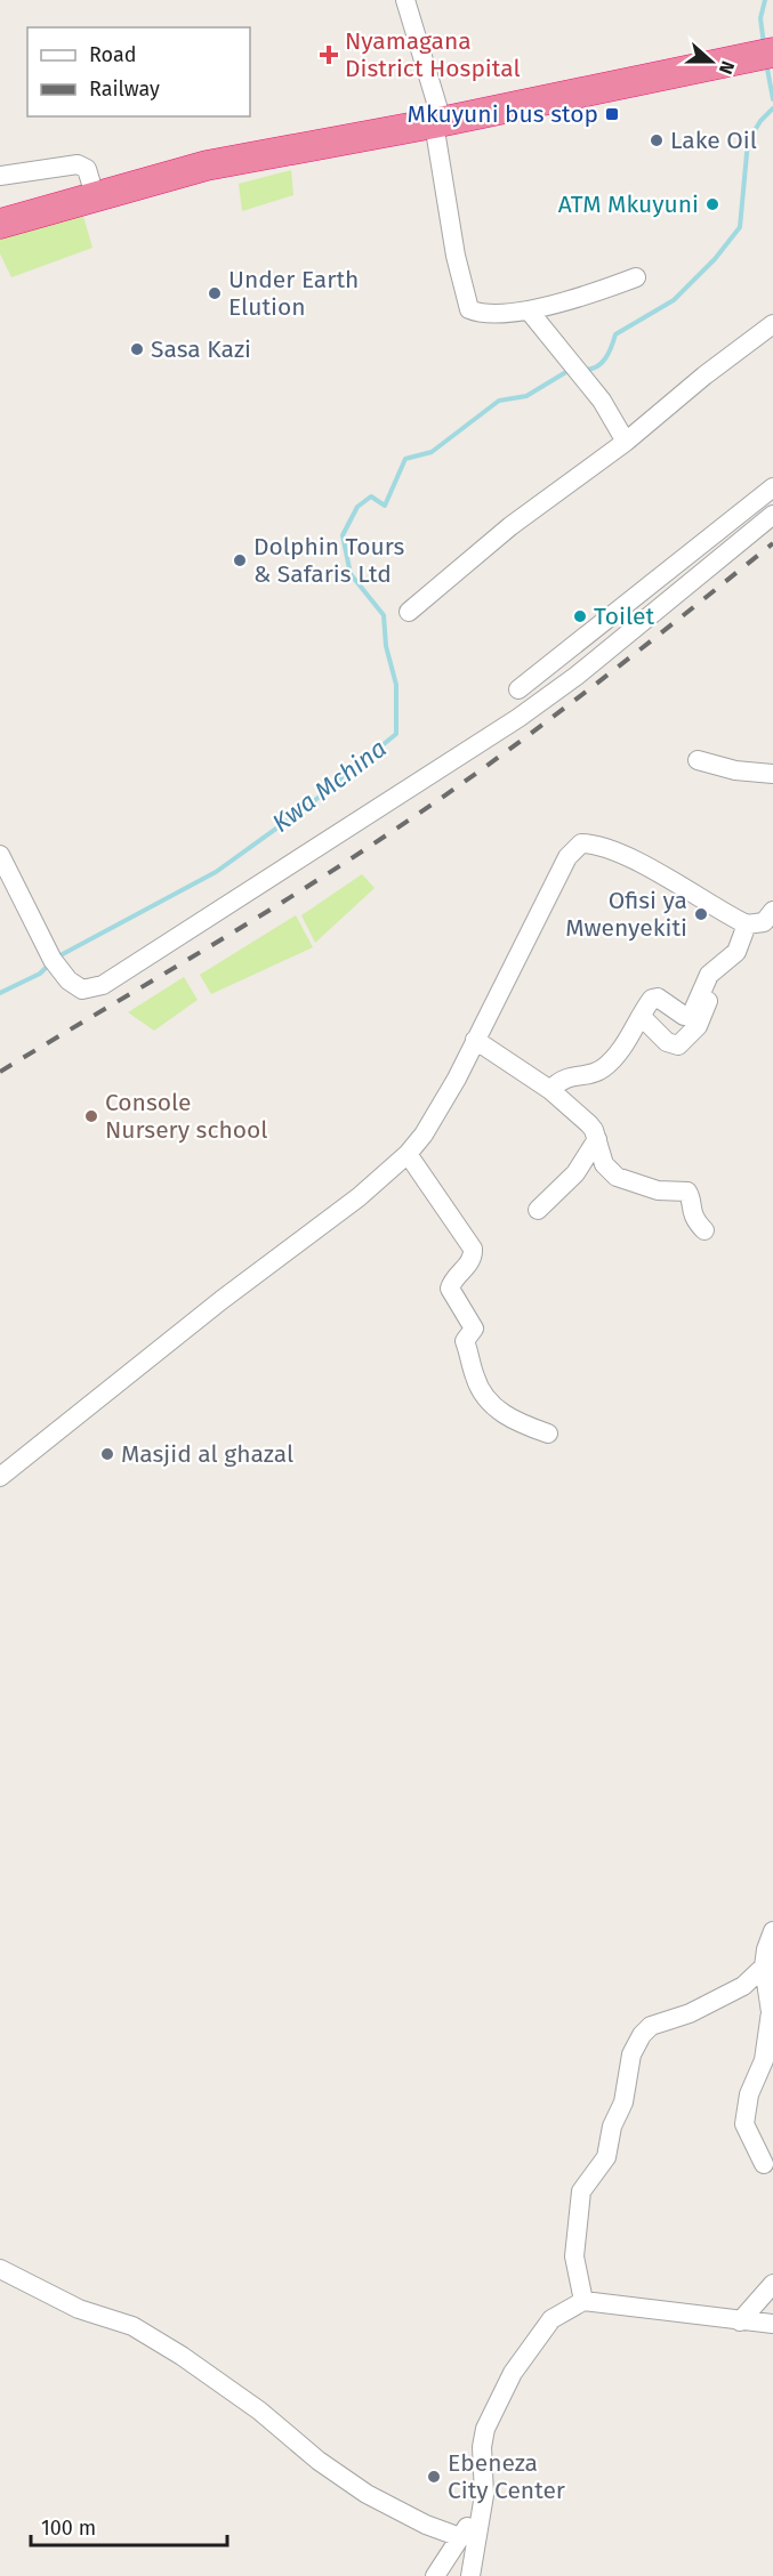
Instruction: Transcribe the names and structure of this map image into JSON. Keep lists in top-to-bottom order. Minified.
{"water":["Kwa Mchina"],"places":{"health":["Nyamagana District Hospital"],"transit":["Mkuyuni bus stop"],"other":["Lake Oil","ATM Mkuyuni","Under Earth Elution","Sasa Kazi","Dolphin Tours & Safaris Ltd","Toilet","Ofisi ya Mwenyekiti","Console Nursery school","Masjid al ghazal","Ebeneza City Center"]},"legend":["Road","Railway"],"scale_bar":"100 m","north":"right"}
